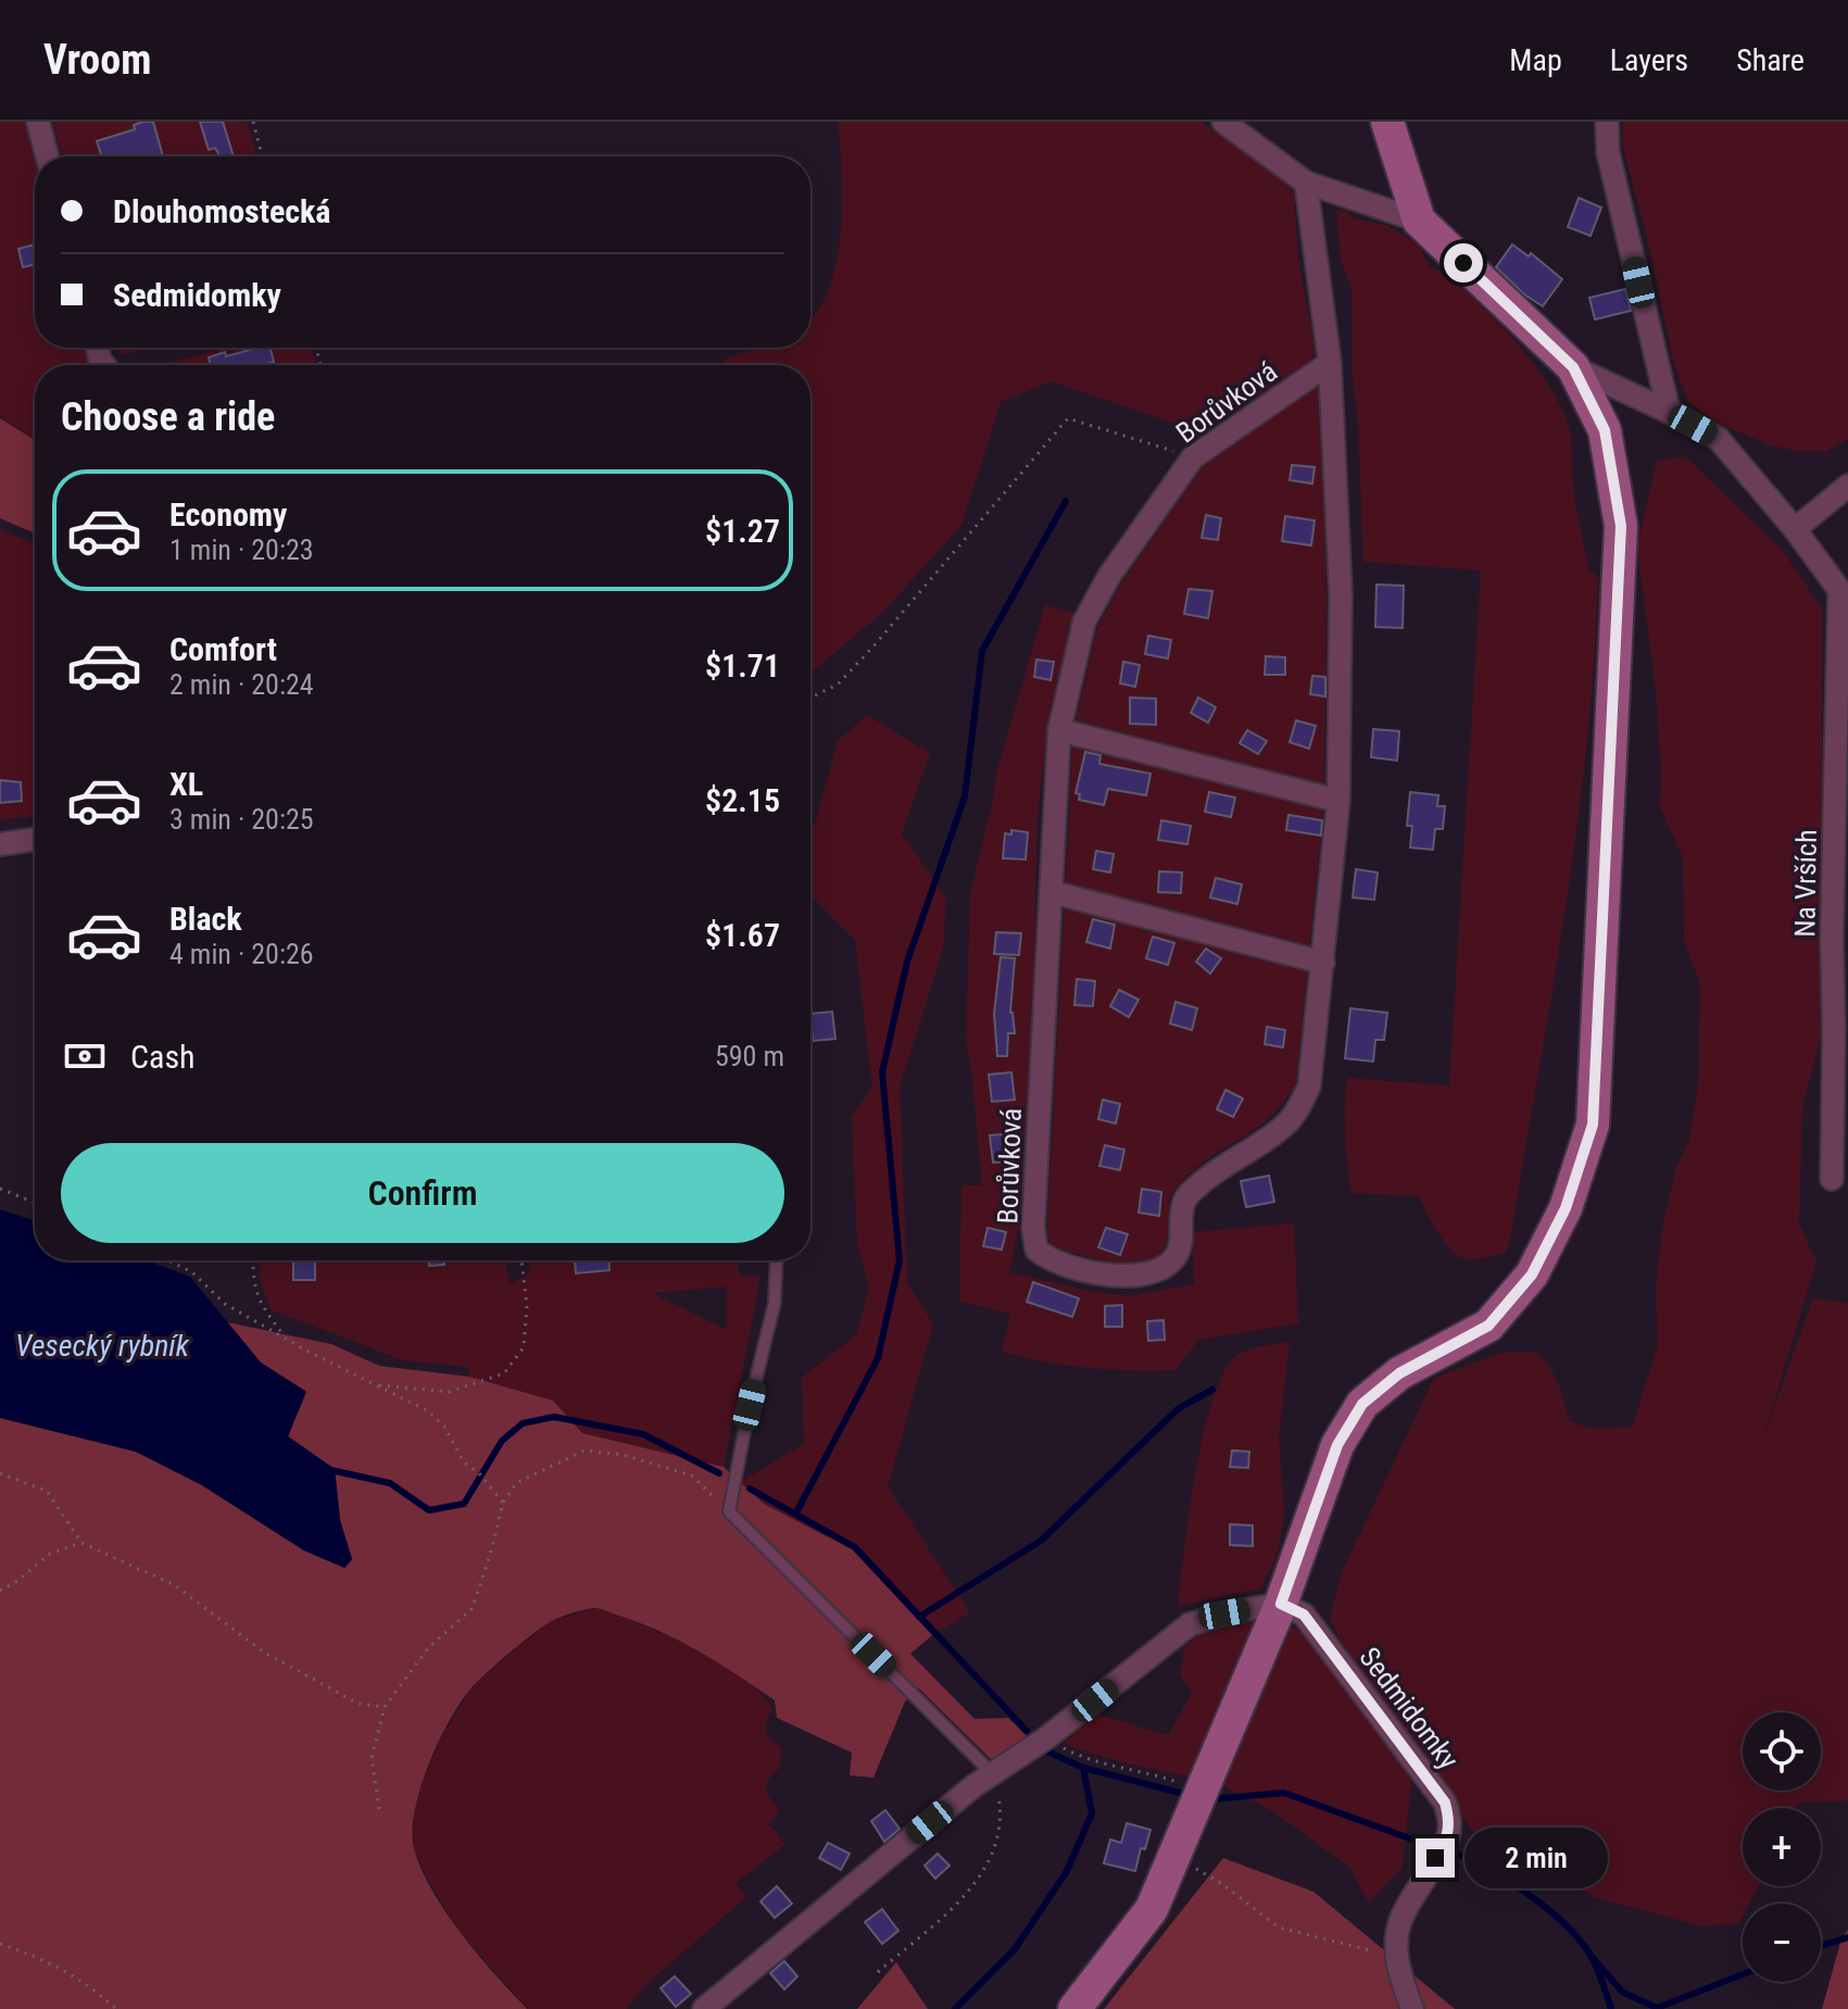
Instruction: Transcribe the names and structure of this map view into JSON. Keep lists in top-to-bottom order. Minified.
{"streets":{"street":["Borůvková","Na Vrších","Sedmidomky"]},"water":["Vesecký rybník"],"page":{"header":"Vroom","nav":["Map","Layers","Share"],"banner":["Dlouhomostecká","Sedmidomky"],"heading":"Choose a ride","list":[{"name":"Economy","note":"1 min · 20:23","value":"$1.27"},{"name":"Comfort","note":"2 min · 20:24","value":"$1.71"},{"name":"XL","note":"3 min · 20:25","value":"$2.15"},{"name":"Black","note":"4 min · 20:26","value":"$1.67"}],"pay":["Cash","590 m"],"buttons":"Confirm","map_buttons":["+","−"],"bubble":"2 min"}}
